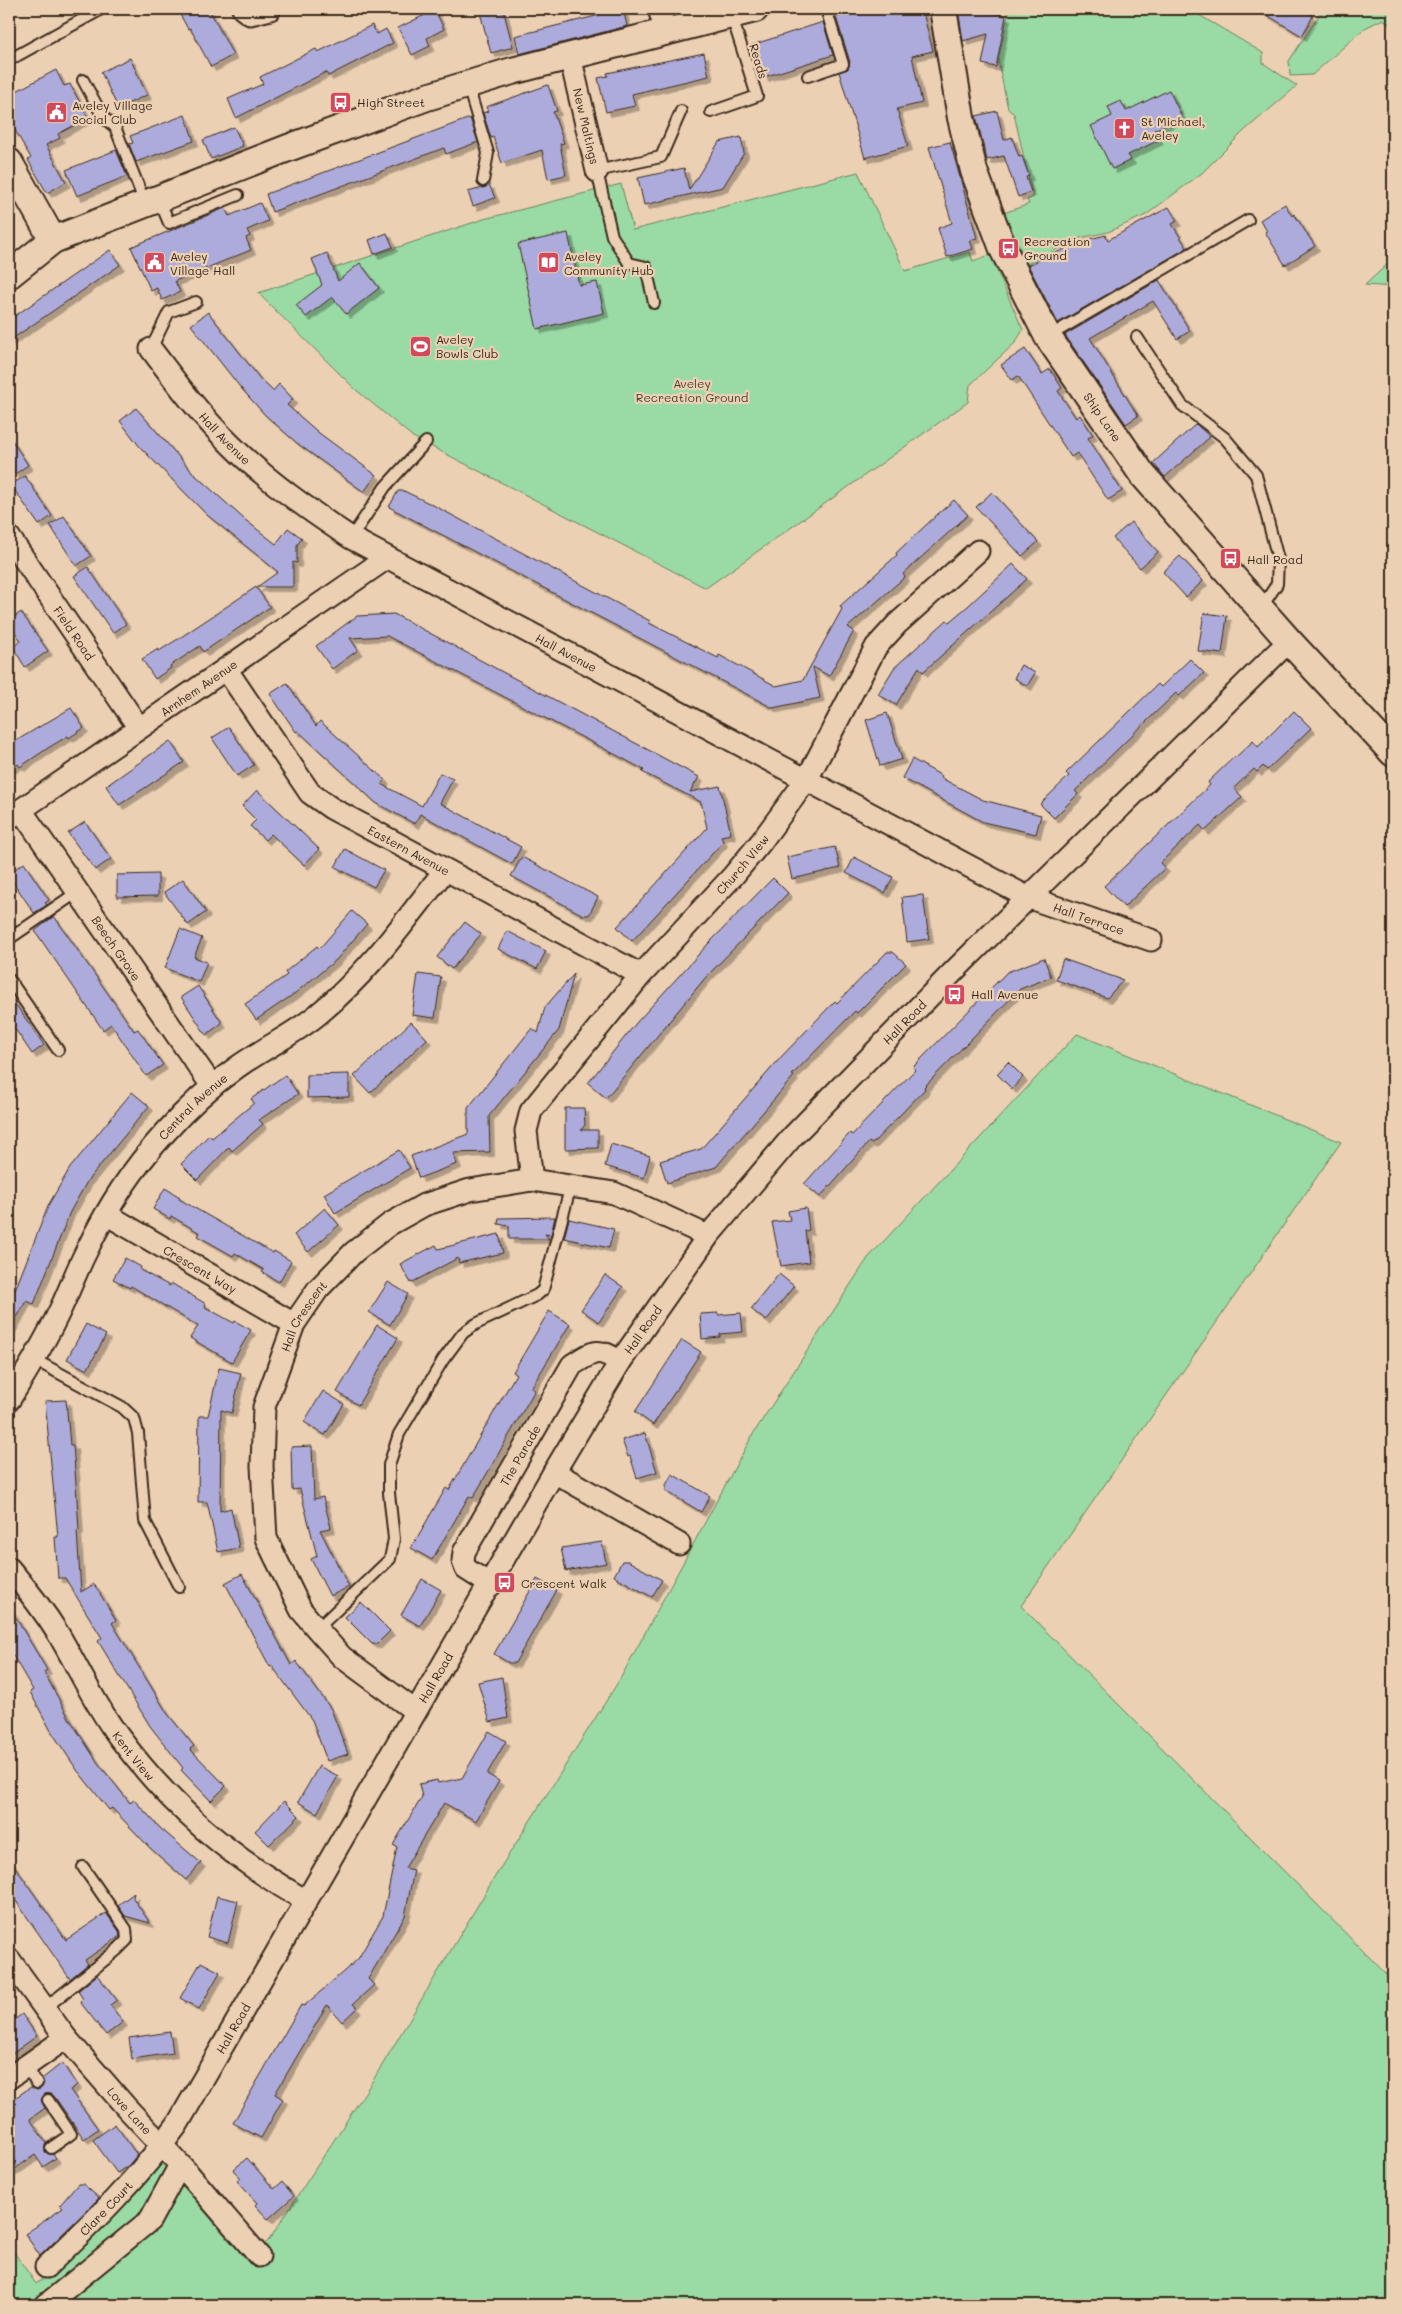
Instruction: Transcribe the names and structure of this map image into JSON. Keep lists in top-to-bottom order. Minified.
{"streets":{"street":["New Maltings","Ship Lane","Hall Avenue","Field Road","Arnhem Avenue","Eastern Avenue","Church View","Hall Terrace","Beech Grove","Hall Road","Central Avenue","Crescent Way","Hall Crescent","The Parade","Kent View","Love Lane","Clare Court"],"lane":["Reads"]},"crossings":[["Ship Lane","Hall Road"],["Hall Avenue","Arnhem Avenue"],["Hall Avenue","Church View"],["Hall Avenue","Hall Terrace"],["Hall Avenue","Hall Road"],["Field Road","Arnhem Avenue"],["Arnhem Avenue","Eastern Avenue"],["Arnhem Avenue","Beech Grove"],["Eastern Avenue","Church View"],["Eastern Avenue","Central Avenue"],["Church View","Hall Crescent"],["Hall Terrace","Hall Road"],["Beech Grove","Central Avenue"],["Hall Road","Hall Crescent"],["Hall Road","The Parade"],["Hall Road","Kent View"],["Hall Road","Love Lane"],["Hall Road","Clare Court"],["Central Avenue","Crescent Way"],["Crescent Way","Hall Crescent"],["Love Lane","Clare Court"]],"parks":["Aveley Recreation Ground"],"places":{"bus stop":["High Street","Recreation Ground","Hall Road","Hall Avenue","Crescent Walk"],"public building":["Aveley Village Social Club","Aveley Village Hall"],"church":["St Michael, Aveley"],"library":["Aveley Community Hub"],"sports":["Aveley Bowls Club"]}}
